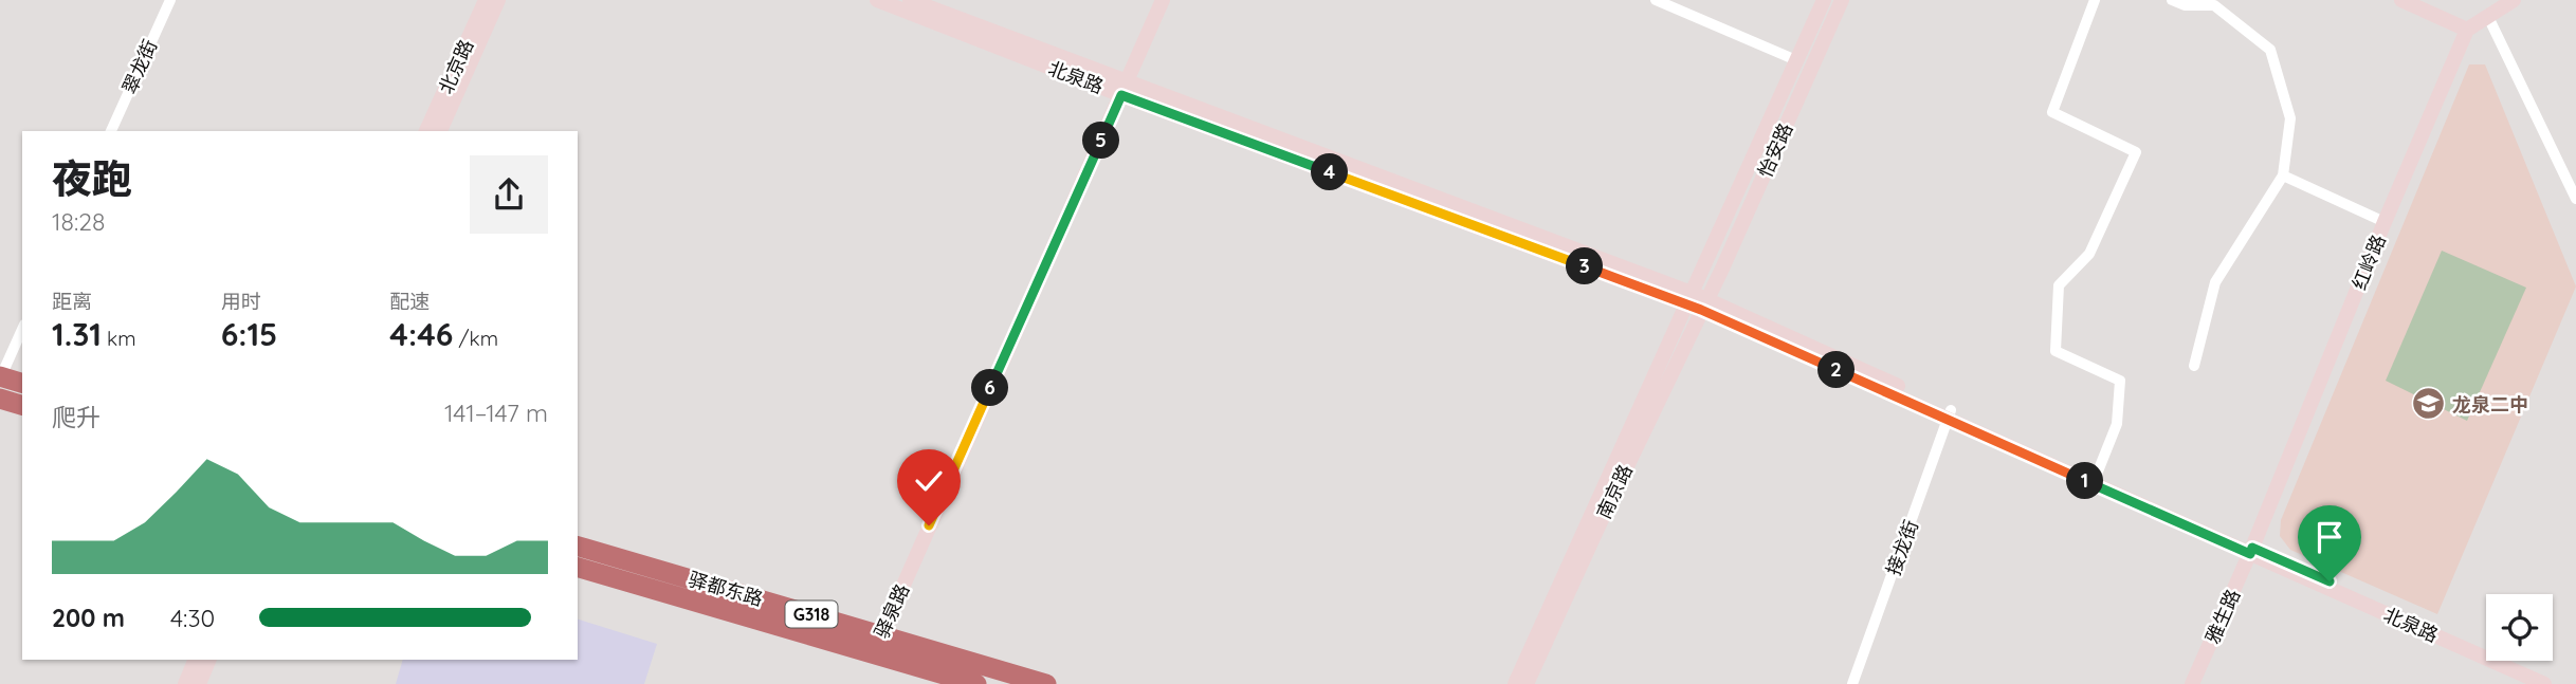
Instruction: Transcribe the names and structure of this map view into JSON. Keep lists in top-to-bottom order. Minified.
{"streets":{"highway":["驿都东路","G318"],"street":["翠龙街","北京路","北泉路","怡安路","红岭路","南京路","接龙街","驿泉路","雅生路"]},"crossings":[["北泉路","怡安路"],["北泉路","红岭路"],["北泉路","南京路"],["北泉路","接龙街"],["北泉路","驿泉路"],["北泉路","雅生路"],["怡安路","南京路"],["红岭路","雅生路"],["驿都东路","驿泉路"]],"places":{"school or university":["龙泉二中"]},"page":{"pins":["5","4","3","2","6","1"],"heading":["夜跑","18:28"],"stats":[["距离","1.31 km"],["用时","6:15"],["配速","4:46 /km"]],"chart":["爬升","141–147 m"],"list":[{"name":"200 m","note":"4:30"}]}}
